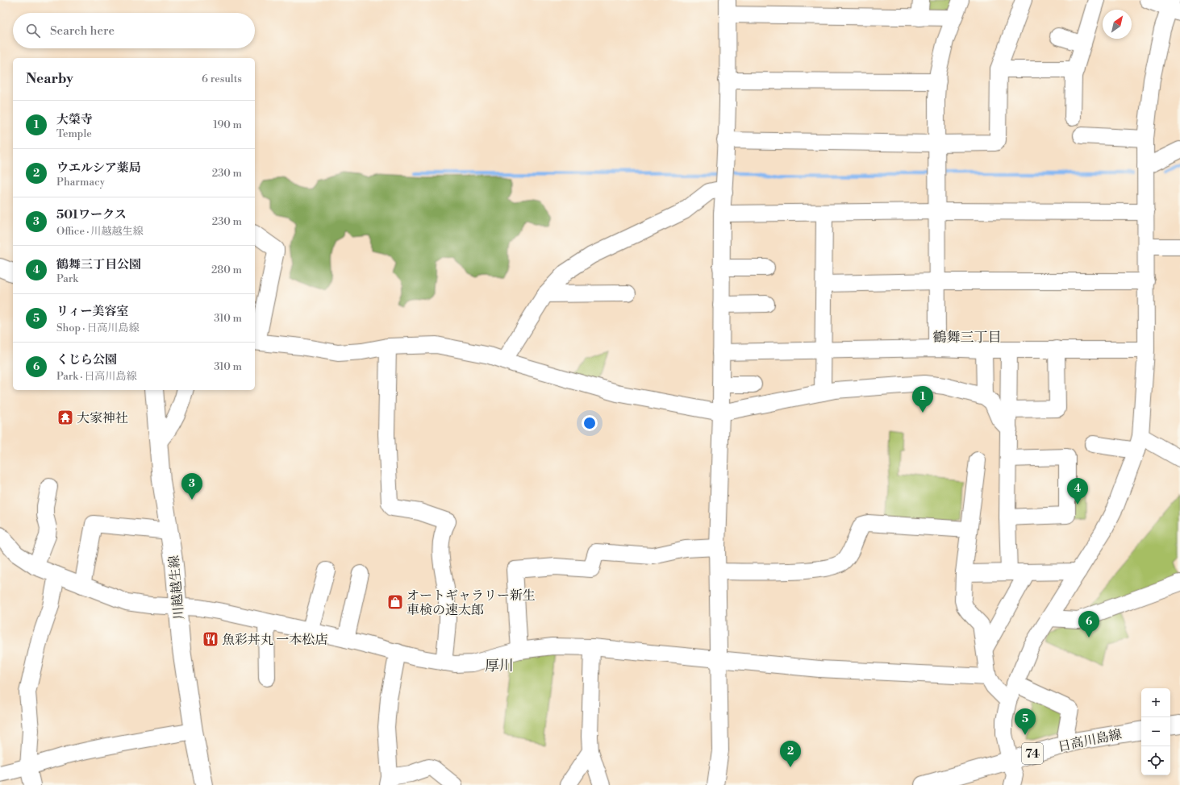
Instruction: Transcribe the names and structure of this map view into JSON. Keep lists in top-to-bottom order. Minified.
{"streets":{"main road":["川越越生線","日高川島線","74"]},"districts":["鶴舞三丁目","厚川"],"places":{"temple":["大家神社"],"shop":["オートギャラリー新生 車検の速太郎"],"restaurant":["魚彩丼丸 一本松店"]},"north":"top right","page":{"search":"Search here","heading":["Nearby","6 results"],"list":[{"mark":"1","name":"大榮寺","note":"Temple","value":"190 m"},{"mark":"2","name":"ウエルシア薬局","note":"Pharmacy","value":"230 m"},{"mark":"3","name":"501ワークス","note":"Office · 川越越生線","value":"230 m"},{"mark":"4","name":"鶴舞三丁目公園","note":"Park","value":"280 m"},{"mark":"5","name":"リィー美容室","note":"Shop · 日高川島線","value":"310 m"},{"mark":"6","name":"くじら公園","note":"Park · 日高川島線","value":"310 m"}],"pins":["1","3","4","6","5","2"],"map_buttons":["+","−"]}}
